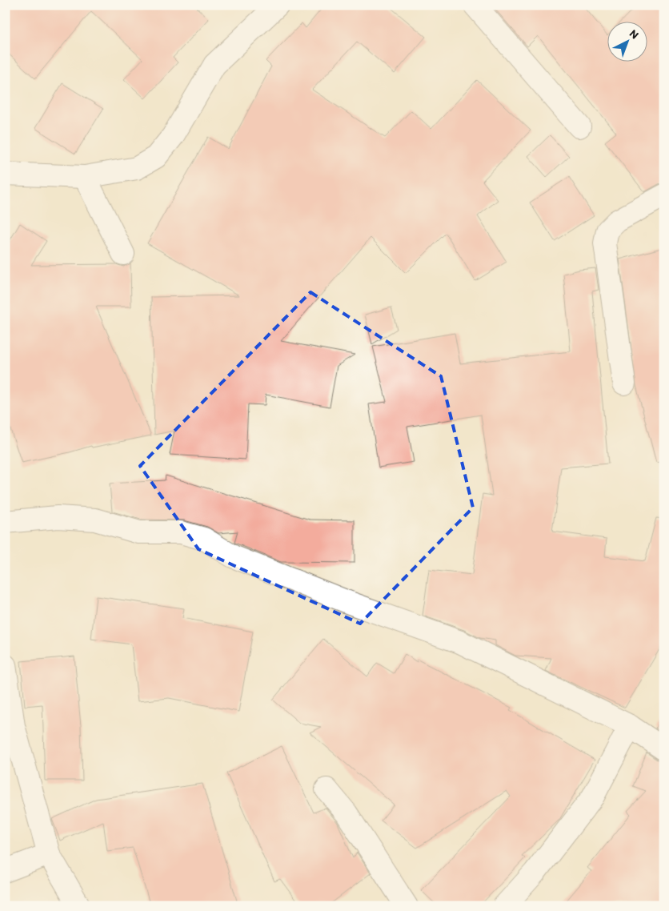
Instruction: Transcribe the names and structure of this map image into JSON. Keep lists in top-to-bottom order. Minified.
{"north":"top right"}
